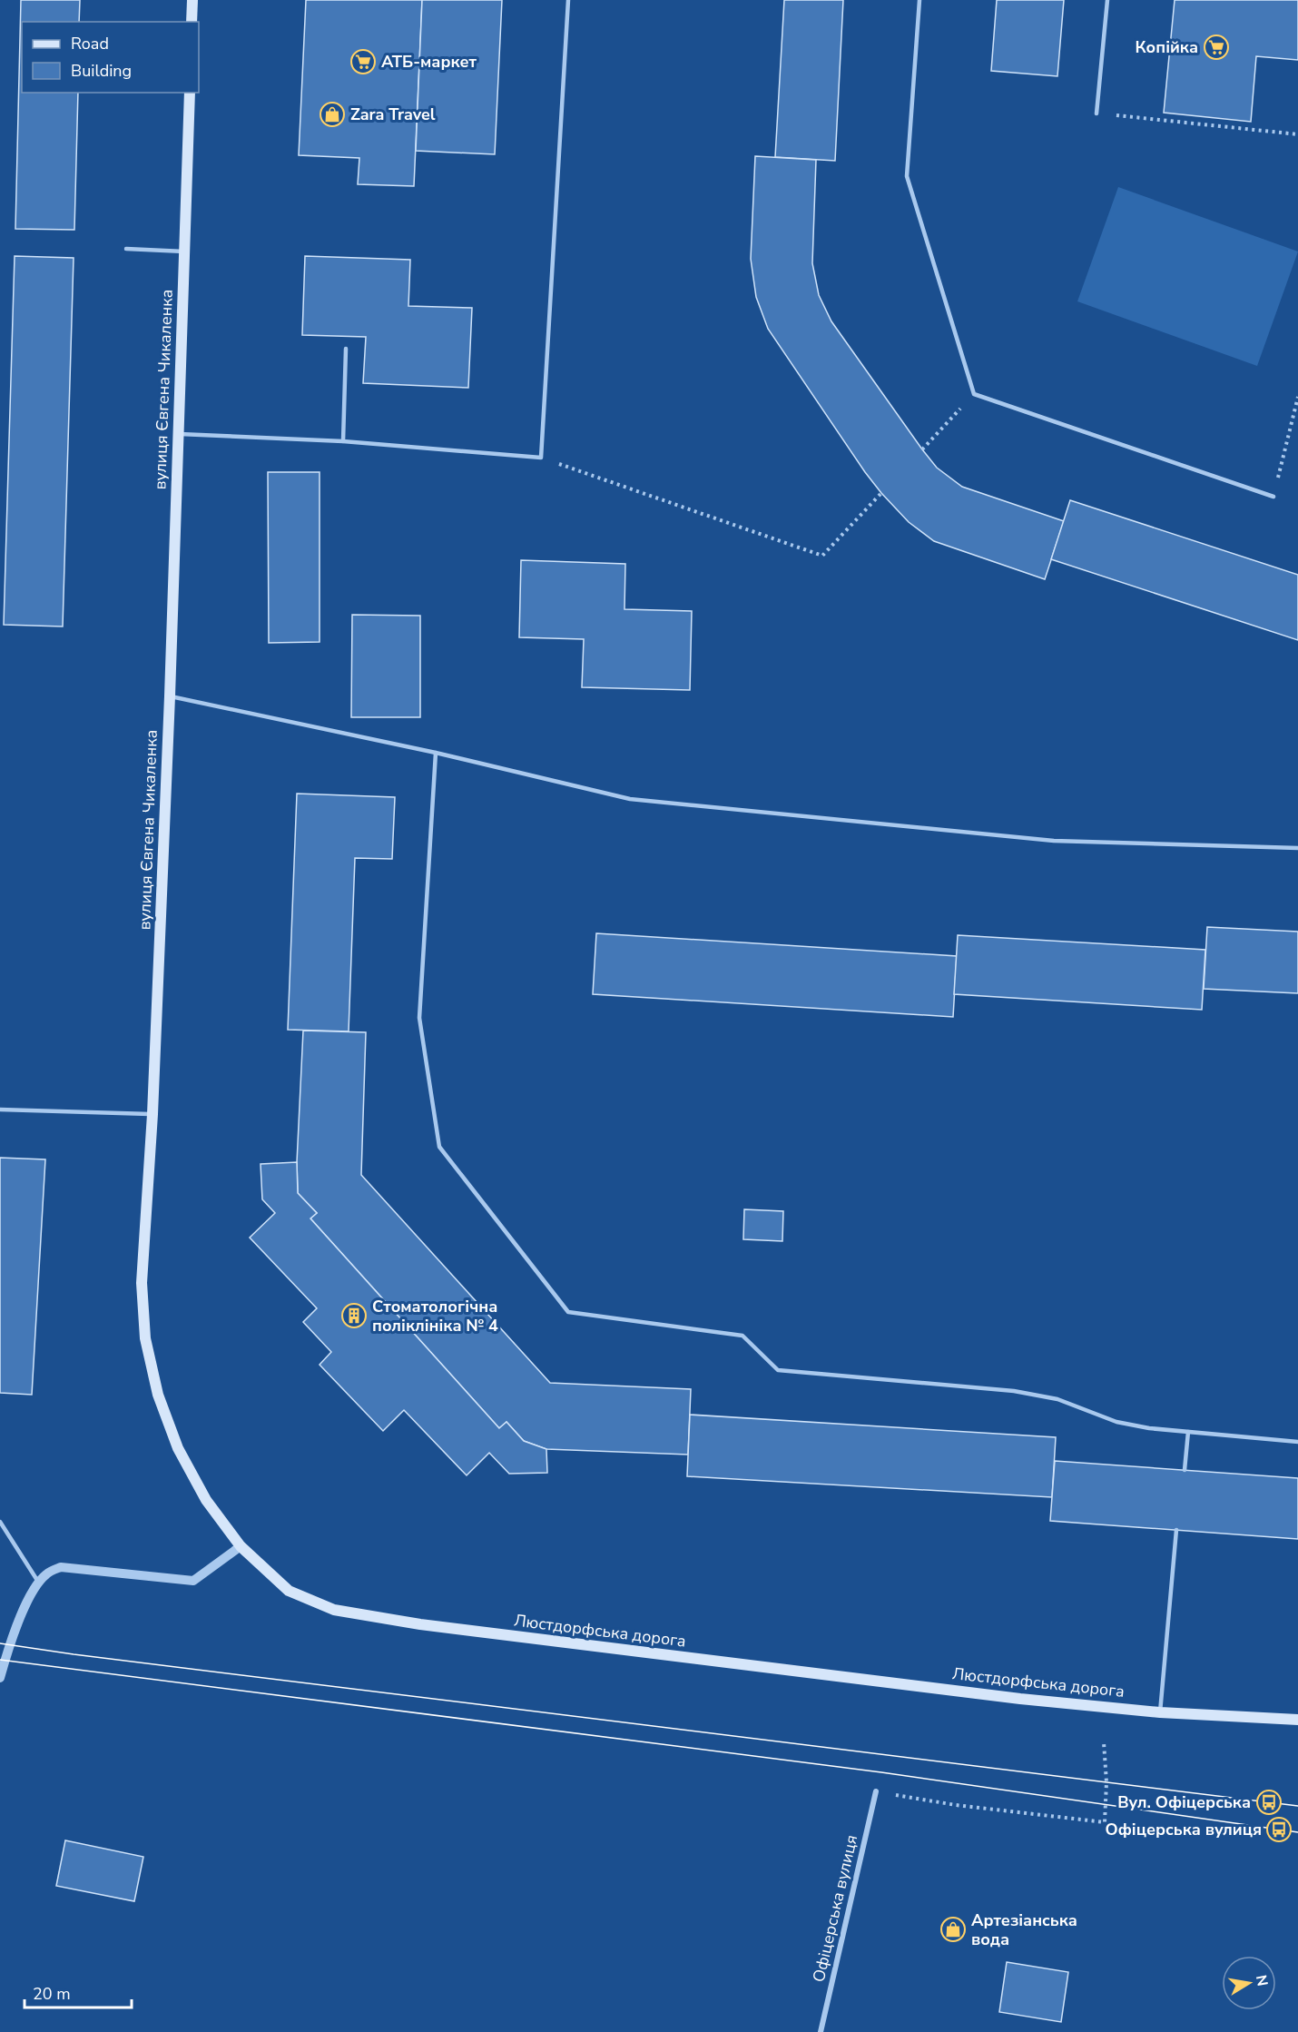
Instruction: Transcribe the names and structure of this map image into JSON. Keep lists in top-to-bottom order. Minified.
{"streets":{"main road":["вулиця Євгена Чикаленка","Люстдорфська дорога"],"street":["Офіцерська вулиця"]},"crossings":[["вулиця Євгена Чикаленка","Люстдорфська дорога"]],"places":{"supermarket":["Копійка","АТБ-маркет"],"shop":["Zara Travel","Артезіанська вода"],"building":["Стоматологічна поліклініка № 4"],"bus stop":["Вул. Офіцерська","Офіцерська вулиця"]},"legend":["Road","Building"],"scale_bar":"20 m","north":"right"}
